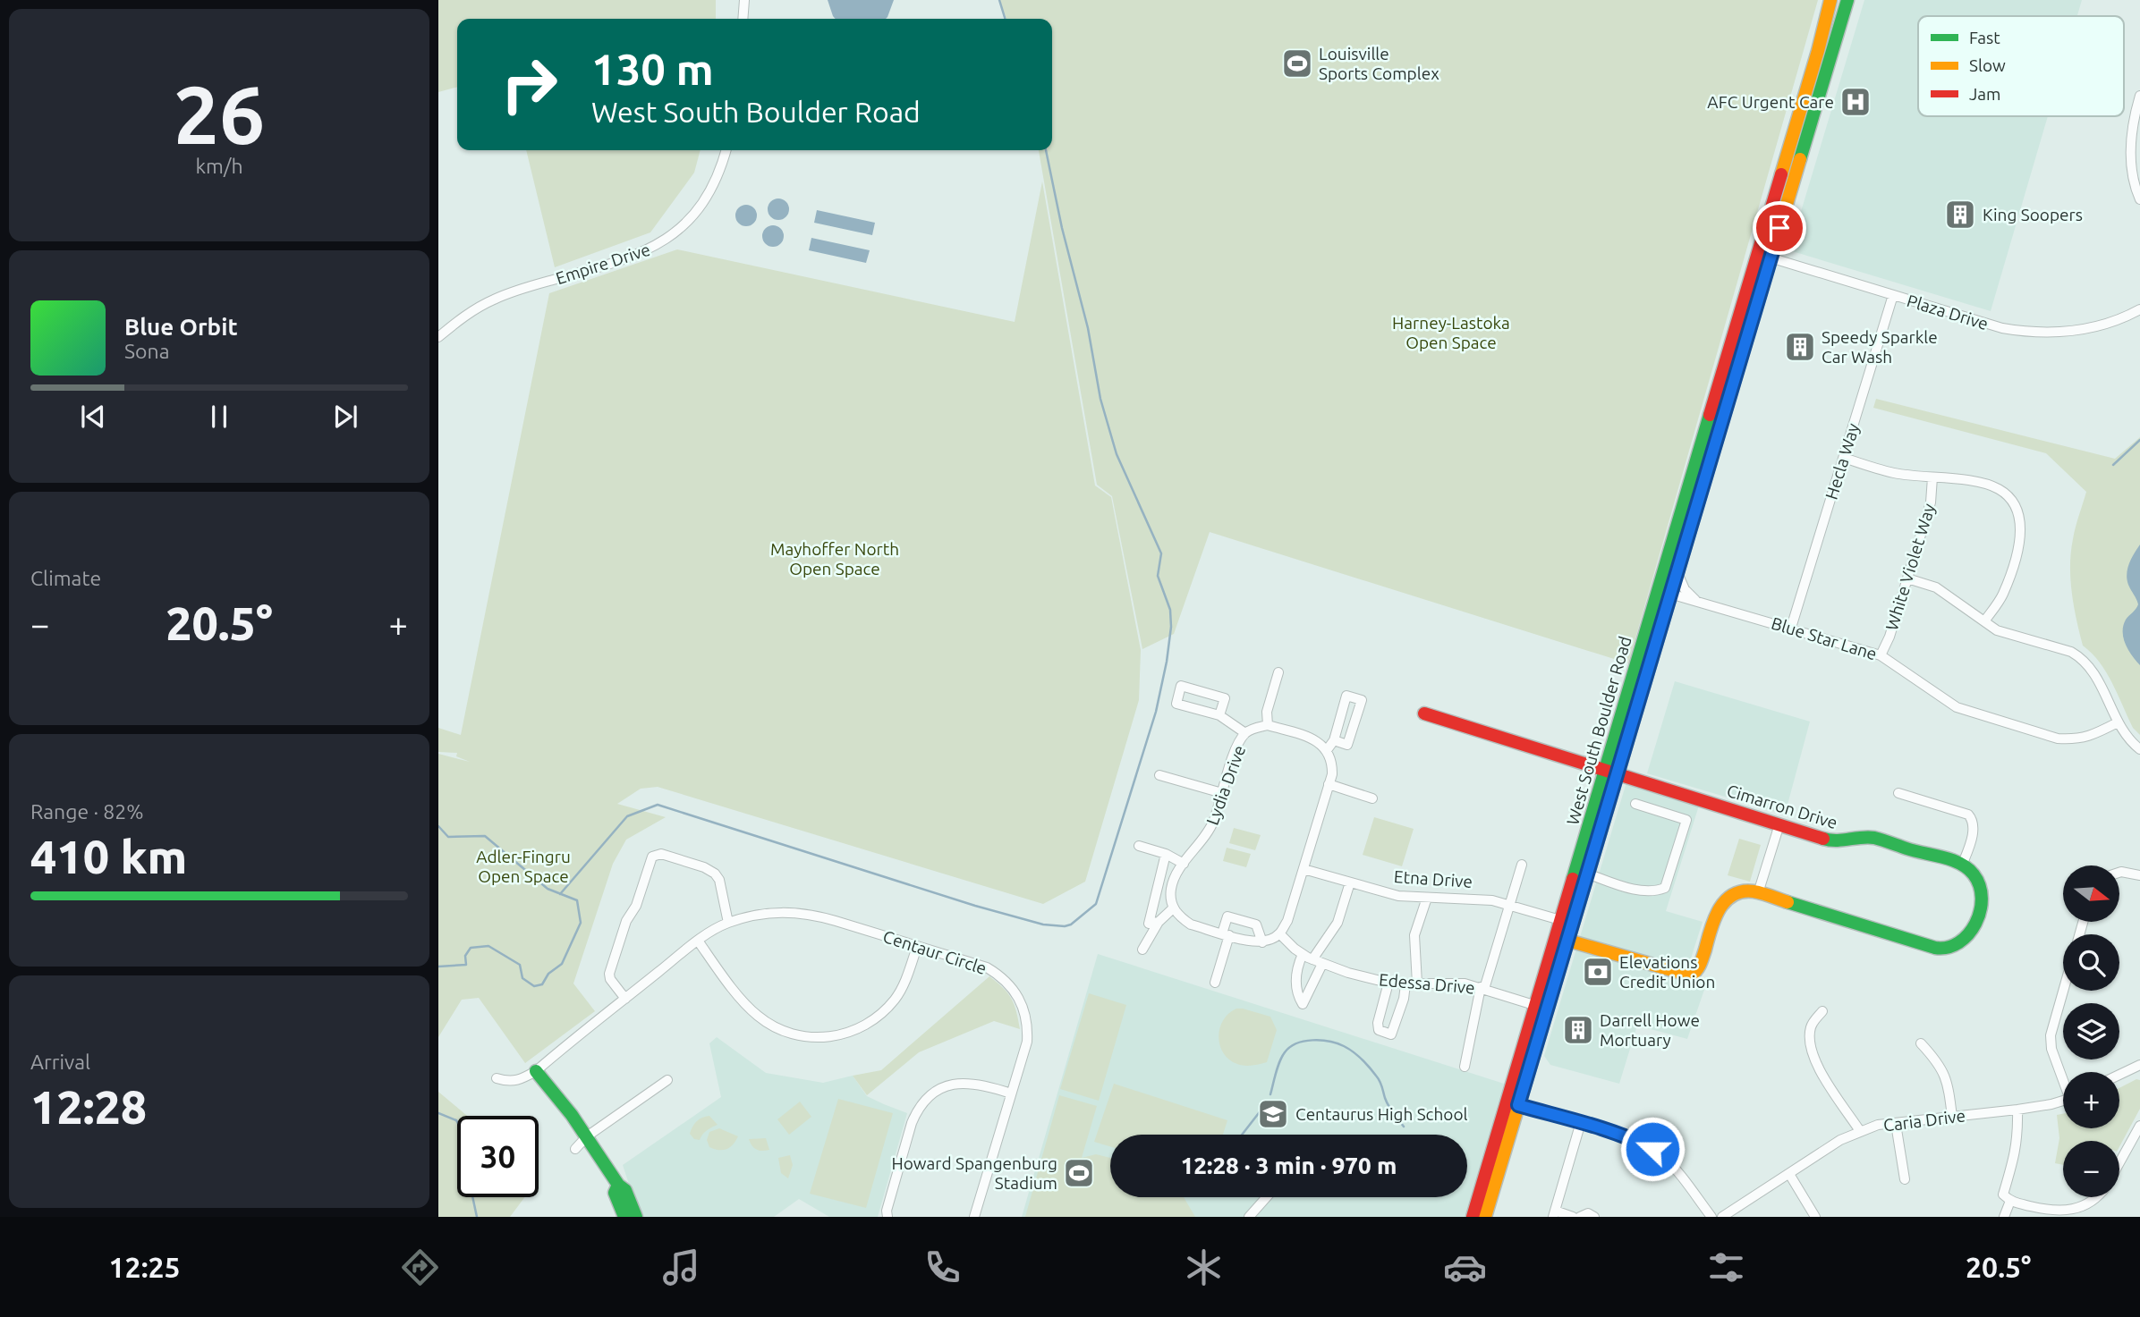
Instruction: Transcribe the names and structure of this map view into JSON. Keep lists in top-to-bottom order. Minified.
{"streets":{"main road":["West South Boulder Road","Cimarron Drive"],"street":["Empire Drive","Plaza Drive","Hecla Way","White Violet Way","Blue Star Lane","Lydia Drive","Etna Drive","Centaur Circle","Edessa Drive","Caria Drive"]},"crossings":[["Plaza Drive","Hecla Way"],["Plaza Drive","West South Boulder Road"],["Hecla Way","Blue Star Lane"],["White Violet Way","Blue Star Lane"],["Blue Star Lane","West South Boulder Road"],["West South Boulder Road","Cimarron Drive"],["West South Boulder Road","Etna Drive"],["West South Boulder Road","Edessa Drive"]],"parks":["Harney-Lastoka Open Space","Mayhoffer North Open Space","Adler-Fingru Open Space"],"places":{"sports":["Louisville Sports Complex","Howard Spangenburg Stadium"],"hospital":["AFC Urgent Care"],"building":["King Soopers","Speedy Sparkle Car Wash","Darrell Howe Mortuary"],"bank":["Elevations Credit Union"],"school or university":["Centaurus High School"]},"legend":["Fast","Slow","Jam"],"north":"right","page":{"tile":[["26","km/h"],"Climate",["Range · 82%","410 km"],["Arrival","12:28"]],"turn":["130 m","West South Boulder Road"],"song":["Blue Orbit","Sona"],"heat":["−","20.5°","+"],"map_buttons":["+","−"],"limit":"30","trip":"12:28 · 3 min · 970 m","tabs":["12:25","20.5°"]}}
